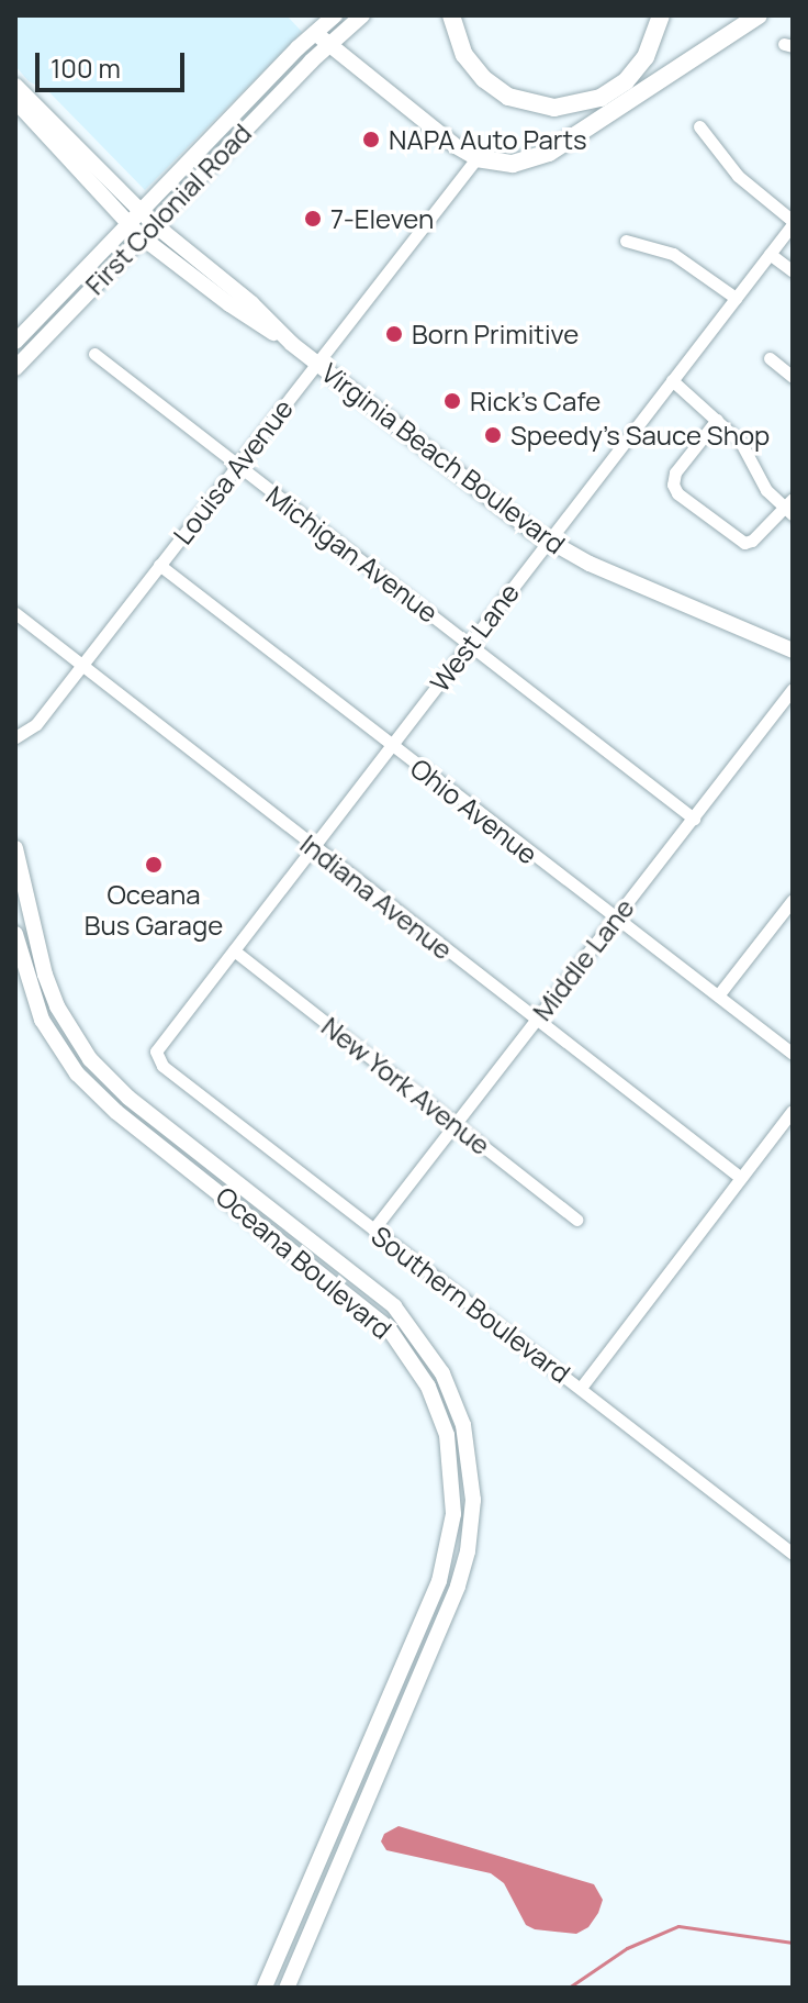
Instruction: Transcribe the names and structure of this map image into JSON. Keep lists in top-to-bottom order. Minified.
{"streets":{"main road":["First Colonial Road","Virginia Beach Boulevard","Oceana Boulevard"],"street":["Louisa Avenue","Michigan Avenue","West Lane","Ohio Avenue","Indiana Avenue","Middle Lane","New York Avenue","Southern Boulevard"]},"crossings":[["First Colonial Road","Virginia Beach Boulevard"],["Virginia Beach Boulevard","Louisa Avenue"],["Virginia Beach Boulevard","West Lane"],["Louisa Avenue","Michigan Avenue"],["Louisa Avenue","Ohio Avenue"],["Louisa Avenue","Indiana Avenue"],["Michigan Avenue","West Lane"],["Michigan Avenue","Middle Lane"],["West Lane","Ohio Avenue"],["West Lane","Indiana Avenue"],["West Lane","New York Avenue"],["West Lane","Southern Boulevard"],["Ohio Avenue","Middle Lane"],["Indiana Avenue","Middle Lane"],["Middle Lane","New York Avenue"],["Middle Lane","Southern Boulevard"]],"places":["NAPA Auto Parts","7-Eleven","Born Primitive","Rick's Cafe","Speedy's Sauce Shop","Oceana Bus Garage"],"scale_bar":"100 m"}
